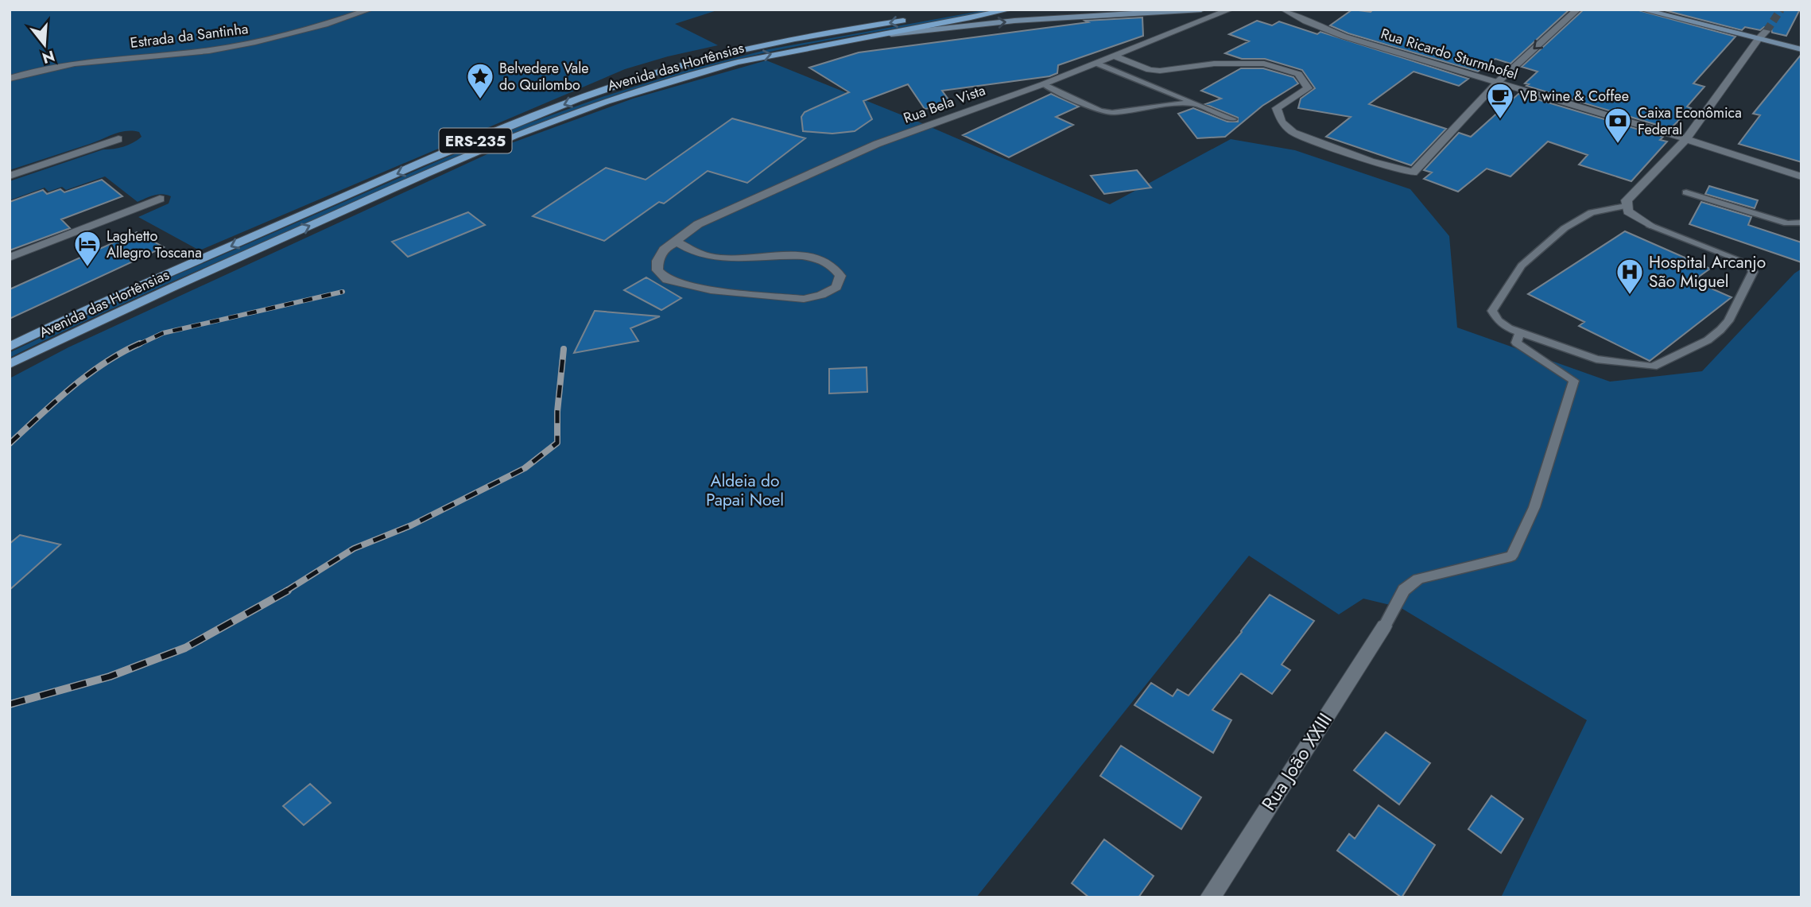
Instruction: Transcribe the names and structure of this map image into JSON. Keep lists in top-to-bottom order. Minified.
{"streets":{"main road":["Avenida das Hortênsias","ERS-235"],"street":["Estrada da Santinha","Rua Ricardo Sturmhofel","Rua Bela Vista","Rua João XXIII"]},"parks":["Aldeia do Papai Noel"],"places":{"place":["Belvedere Vale do Quilombo"],"cafe":["VB wine & Coffee"],"bank":["Caixa Econômica Federal"],"hotel":["Laghetto Allegro Toscana"],"hospital":["Hospital Arcanjo São Miguel"]},"north":"bottom"}
